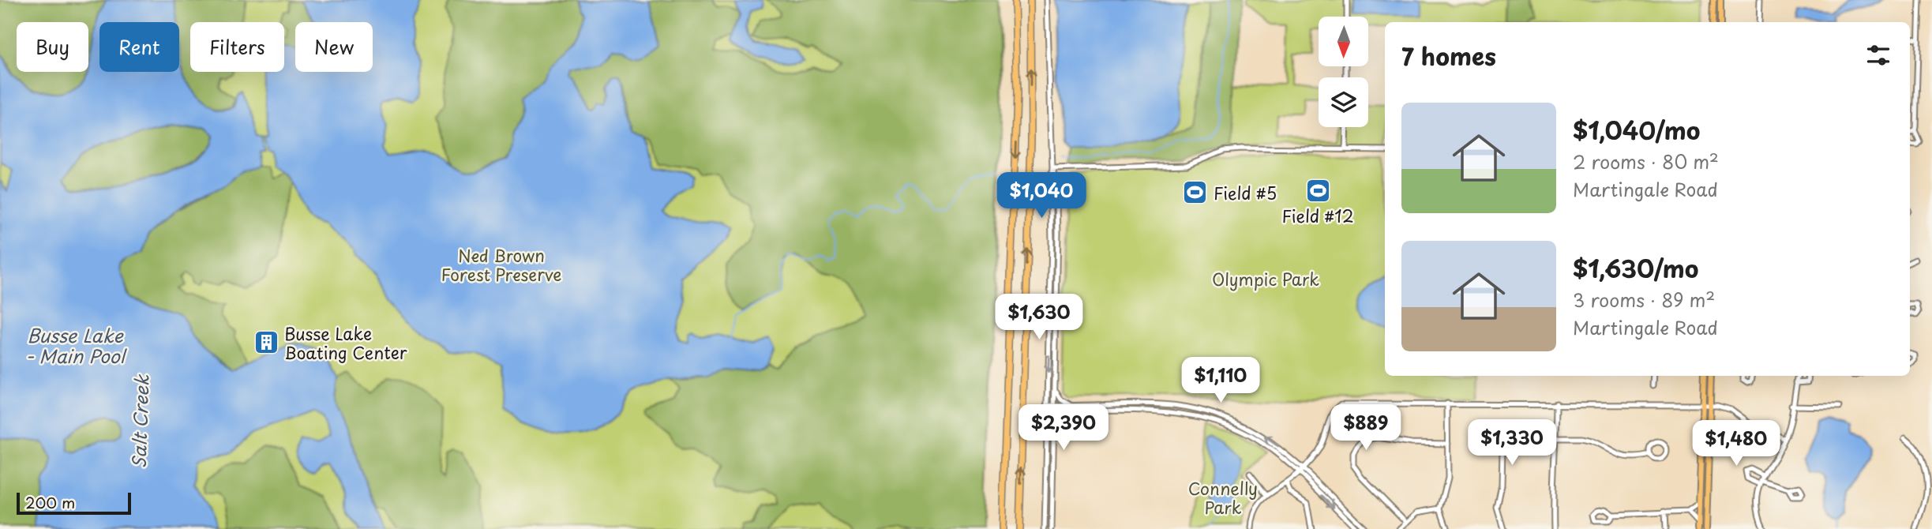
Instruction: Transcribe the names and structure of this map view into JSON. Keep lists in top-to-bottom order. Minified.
{"water":["Busse Lake - Main Pool","Salt Creek"],"parks":["Ned Brown Forest Preserve","Olympic Park","Connelly Park"],"places":{"sports":["Field #12","Field #5"],"building":["Busse Lake Boating Center"]},"scale_bar":"200 m","north":"bottom","page":{"chip":["Buy","Rent","Filters","New"],"heading":"7 homes","list":[{"name":"$1,040/mo","note":"2 rooms · 80 m² · Martingale Road"},{"name":"$1,630/mo","note":"3 rooms · 89 m² · Martingale Road"}],"price":["$1,040","$1,630","$1,110","$2,390","$889","$1,330","$1,480"],"scale":"200 m"}}
